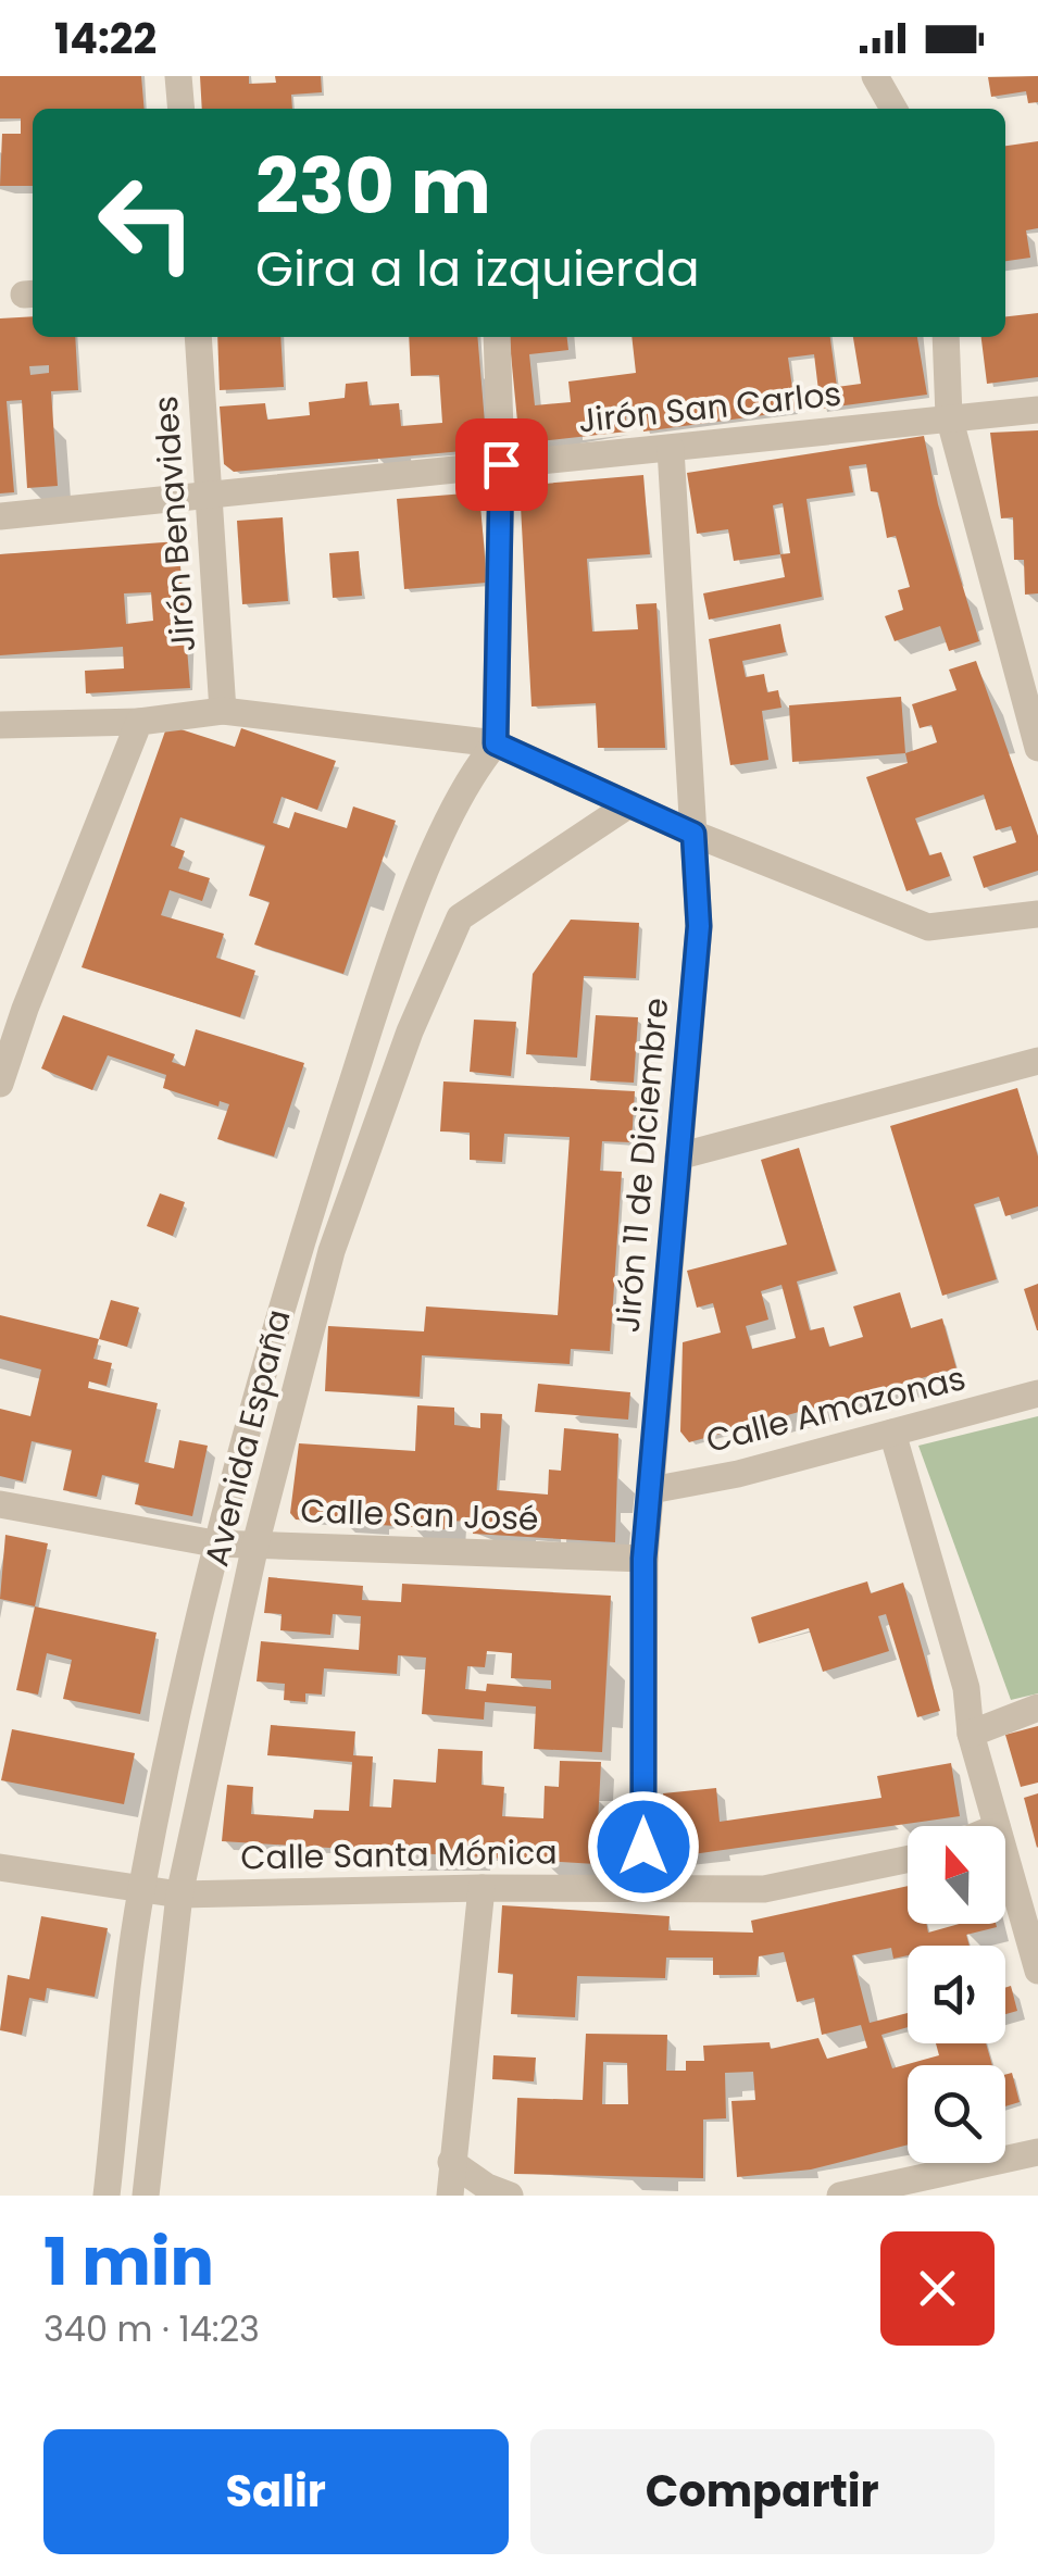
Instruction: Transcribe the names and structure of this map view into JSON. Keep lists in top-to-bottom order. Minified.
{"streets":{"street":["Jirón San Carlos","Jirón Benavides","Jirón 11 de Diciembre","Calle Amazonas","Avenida España","Calle San José","Calle Santa Mónica"]},"crossings":[["Jirón San Carlos","Jirón Benavides"],["Jirón San Carlos","Jirón 11 de Diciembre"],["Jirón 11 de Diciembre","Calle Amazonas"],["Jirón 11 de Diciembre","Calle San José"],["Jirón 11 de Diciembre","Calle Santa Mónica"],["Avenida España","Calle San José"],["Avenida España","Calle Santa Mónica"]],"north":"top","page":{"status":"14:22","turn":["230 m","Gira a la izquierda"],"heading":["1 min","340 m · 14:23"],"buttons":["Salir","Compartir"]}}
